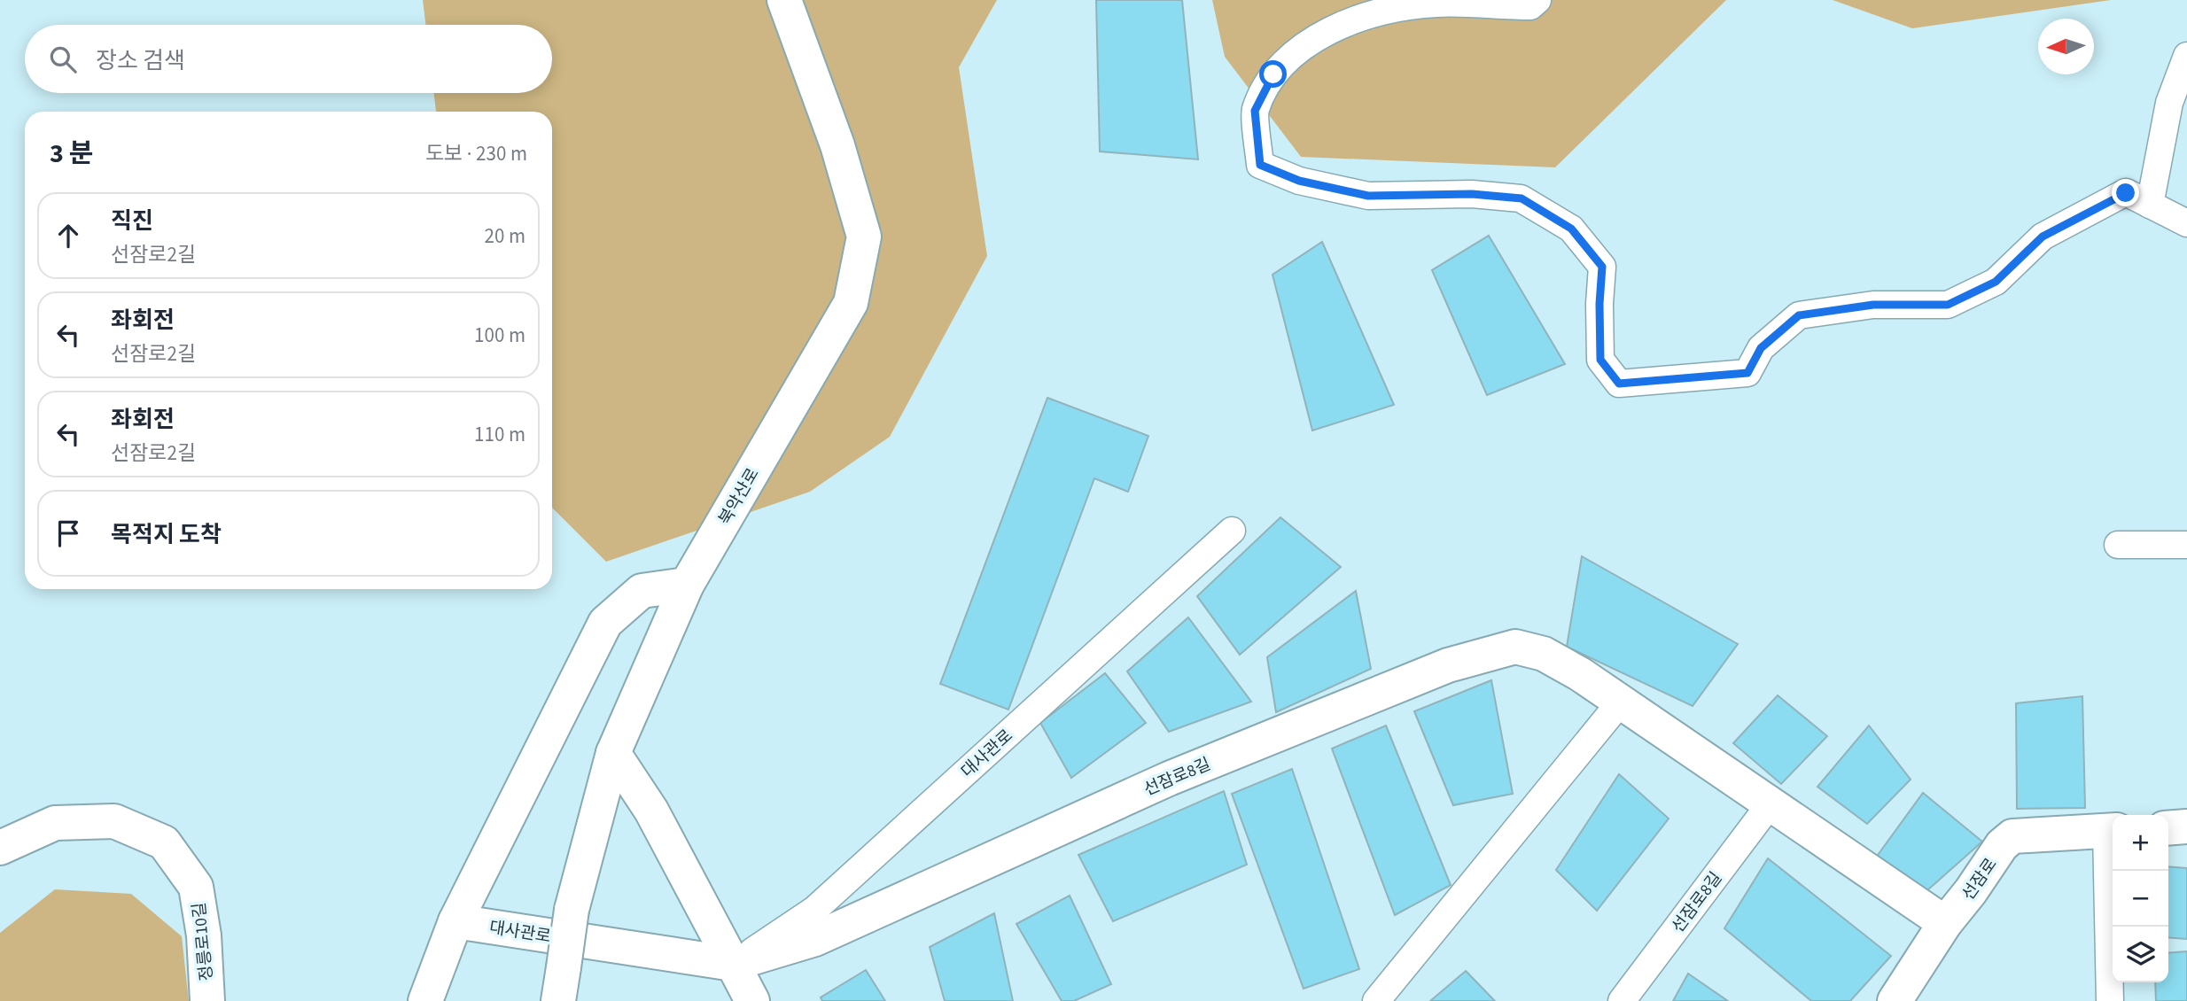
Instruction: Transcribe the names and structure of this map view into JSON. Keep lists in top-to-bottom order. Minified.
{"streets":{"street":["북악산로","대사관로","선잠로8길","선잠로","정릉로10길"]},"crossings":[["대사관로","선잠로8길"],["선잠로8길","선잠로"]],"north":"left","page":{"search":"장소 검색","heading":["3 분","도보 · 230 m"],"list":[["직진","선잠로2길","20 m"],["좌회전","선잠로2길","100 m"],["좌회전","선잠로2길","110 m"],"목적지 도착"],"map_buttons":["+","−"]}}
